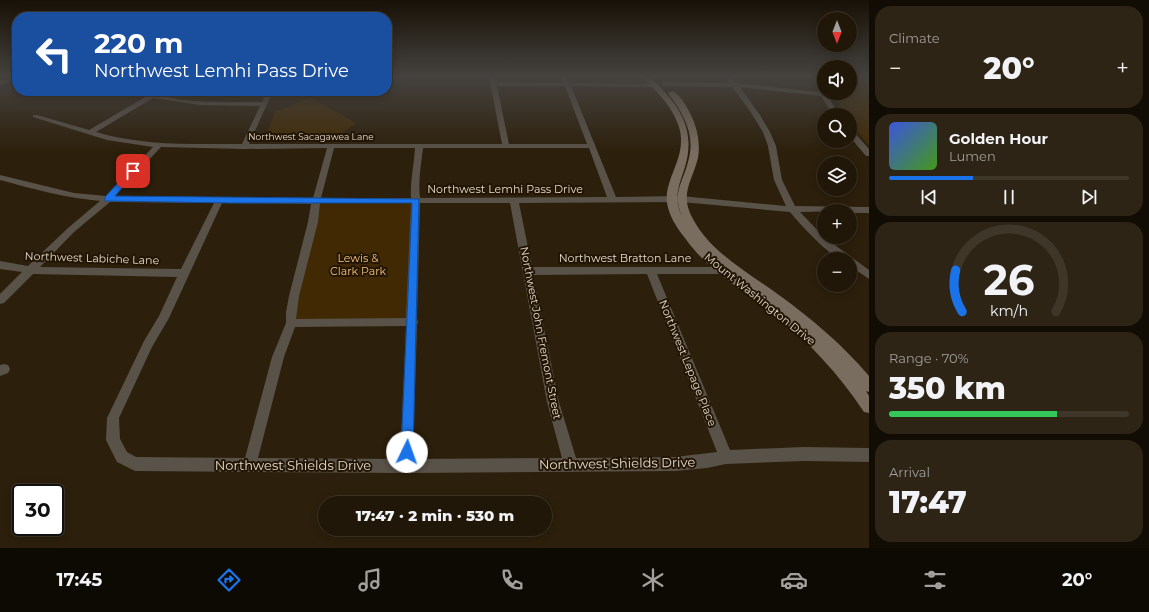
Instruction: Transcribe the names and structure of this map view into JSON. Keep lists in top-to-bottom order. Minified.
{"streets":{"main road":["Mount Washington Drive"],"street":["Northwest Sacagawea Lane","Northwest Lemhi Pass Drive","Northwest Labiche Lane","Northwest Bratton Lane","Northwest John Fremont Street","Northwest Lepage Place","Northwest Shields Drive"]},"crossings":[["Northwest Lemhi Pass Drive","Mount Washington Drive"],["Northwest Lemhi Pass Drive","Northwest John Fremont Street"],["Northwest Lemhi Pass Drive","Northwest Shields Drive"],["Northwest Labiche Lane","Northwest Shields Drive"],["Northwest Bratton Lane","Mount Washington Drive"],["Northwest Bratton Lane","Northwest John Fremont Street"],["Northwest Bratton Lane","Northwest Lepage Place"],["Northwest John Fremont Street","Northwest Shields Drive"],["Northwest Lepage Place","Northwest Shields Drive"]],"parks":["Lewis & Clark Park"],"north":"bottom","page":{"tile":["Climate",["Range · 70%","350 km"],["Arrival","17:47"]],"map_buttons":["+","−"],"turn":["220 m","Northwest Lemhi Pass Drive"],"heat":["−","20°","+"],"song":["Golden Hour","Lumen"],"limit":"30","trip":"17:47 · 2 min · 530 m","tabs":["17:45","20°"],"gauge":["26","km/h"]}}
